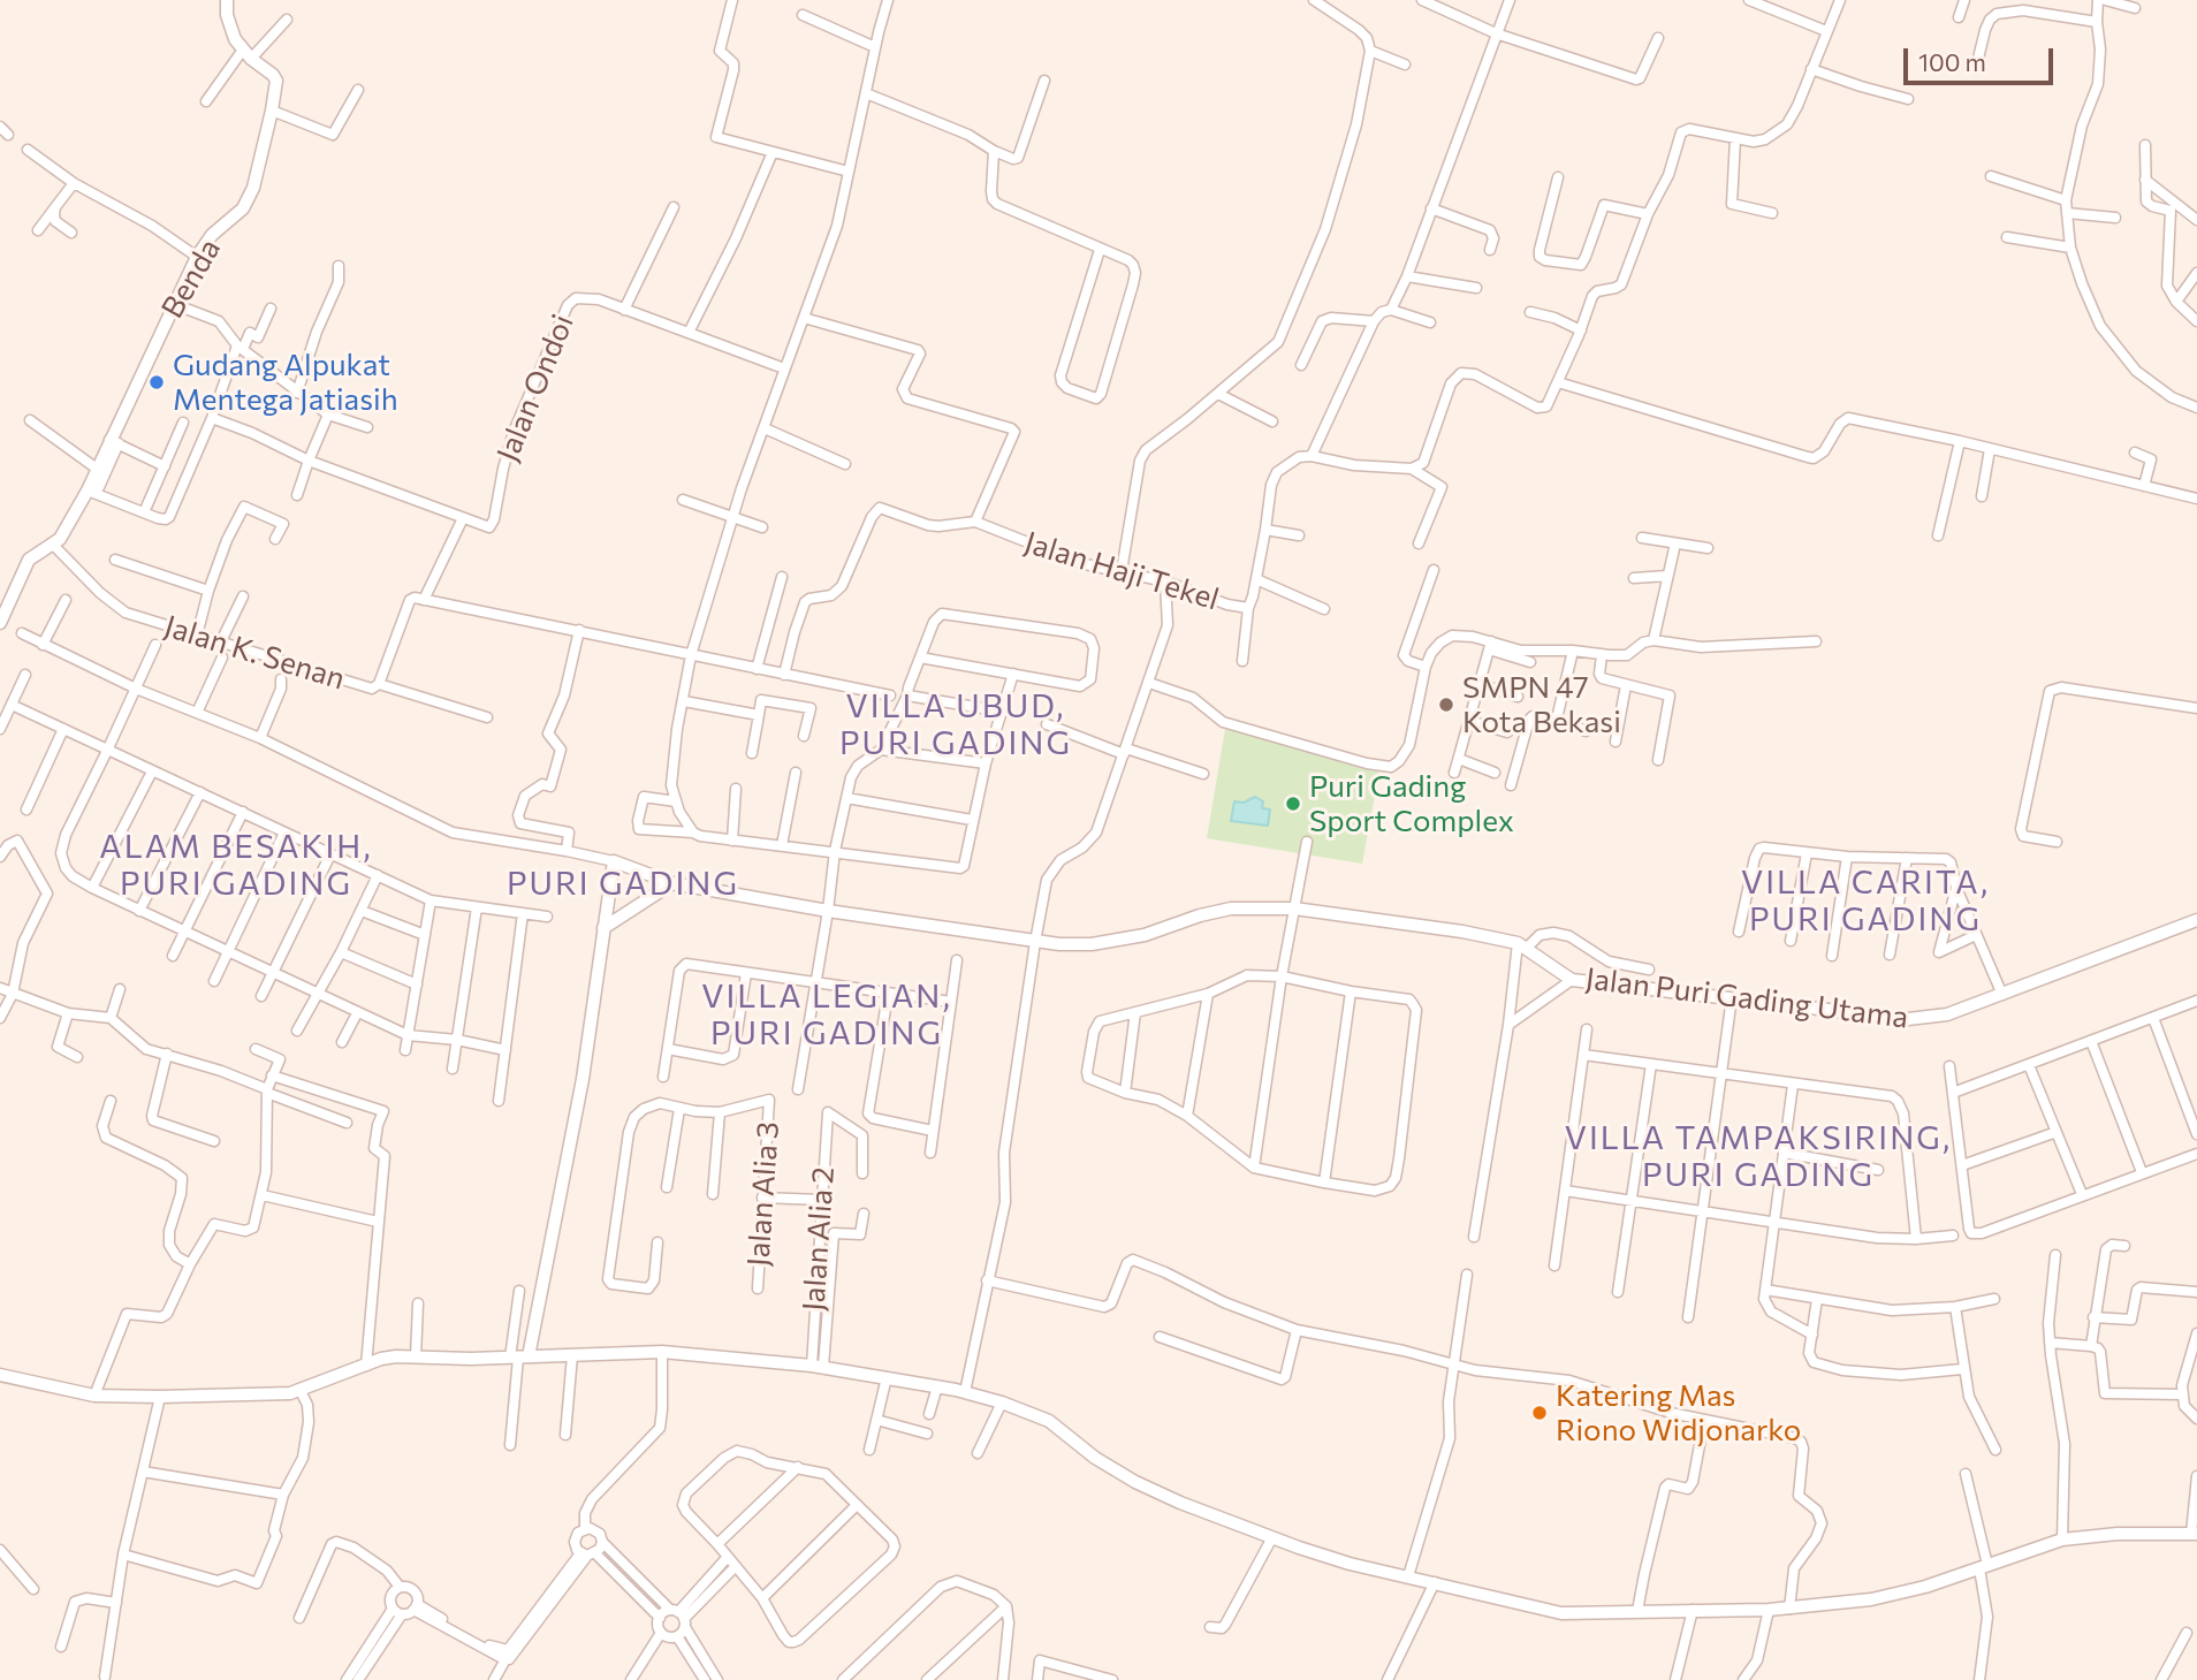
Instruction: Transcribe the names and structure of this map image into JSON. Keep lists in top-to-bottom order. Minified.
{"streets":{"street":["Benda","Jalan Ondoi","Jalan Haji Tekel","Jalan K. Senan","Jalan Puri Gading Utama","Jalan Alia 3","Jalan Alia 2"]},"crossings":[["Benda","Jalan K. Senan"],["Jalan Ondoi","Jalan K. Senan"]],"districts":["VILLA UBUD, PURI GADING","ALAM BESAKIH, PURI GADING","VILLA CARITA, PURI GADING","PURI GADING","VILLA LEGIAN, PURI GADING","VILLA TAMPAKSIRING, PURI GADING"],"places":["Gudang Alpukat Mentega Jatiasih","SMPN 47 Kota Bekasi","Puri Gading Sport Complex","Katering Mas Riono Widjonarko"],"scale_bar":"100 m"}
